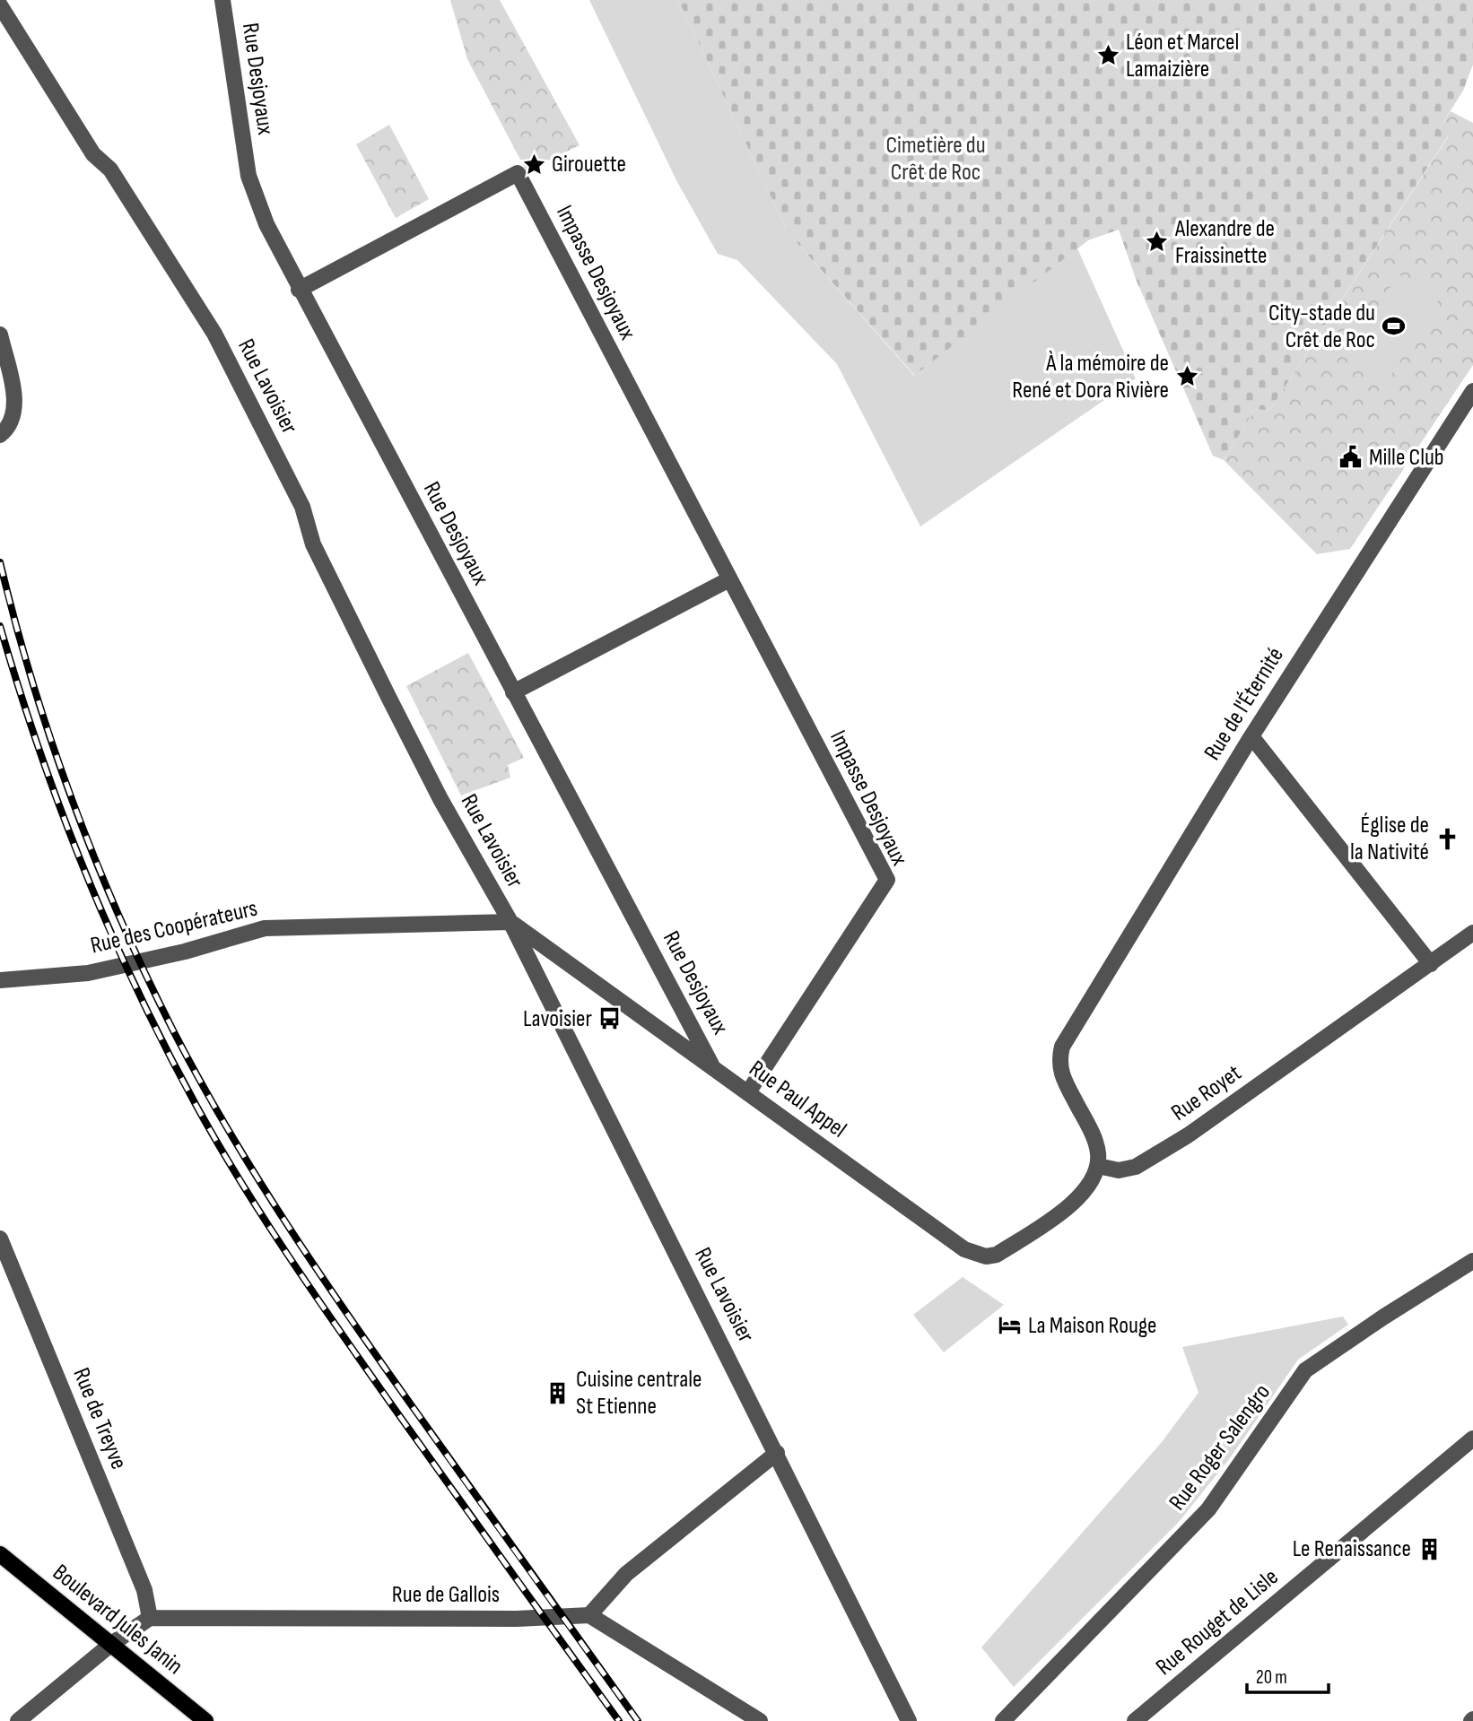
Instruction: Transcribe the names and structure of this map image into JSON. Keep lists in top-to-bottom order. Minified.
{"streets":{"main road":["Boulevard Jules Janin"],"street":["Rue Desjoyaux","Impasse Desjoyaux","Rue Lavoisier","Rue de l'Éternité","Rue des Coopérateurs","Rue Royet","Rue Paul Appel","Rue de Treyve","Rue Roger Salengro","Rue de Gallois","Rue Rouget de Lisle"]},"crossings":[["Rue Desjoyaux","Impasse Desjoyaux"],["Rue Desjoyaux","Rue Paul Appel"],["Impasse Desjoyaux","Rue Paul Appel"],["Rue Lavoisier","Rue des Coopérateurs"],["Rue Lavoisier","Rue Paul Appel"],["Rue de l'Éternité","Rue Royet"],["Rue de l'Éternité","Rue Paul Appel"],["Rue des Coopérateurs","Rue Paul Appel"],["Rue Royet","Rue Paul Appel"],["Rue de Treyve","Rue de Gallois"]],"parks":["Cimetière du Crêt de Roc"],"places":{"place":["Léon et Marcel Lamaizière","Girouette","Alexandre de Fraissinette","À la mémoire de René et Dora Rivière"],"sports":["City-stade du Crêt de Roc"],"public building":["Mille Club"],"church":["Église de la Nativité"],"bus stop":["Lavoisier"],"hotel":["La Maison Rouge"],"building":["Cuisine centrale St Etienne","Le Renaissance"]},"scale_bar":"20 m"}
